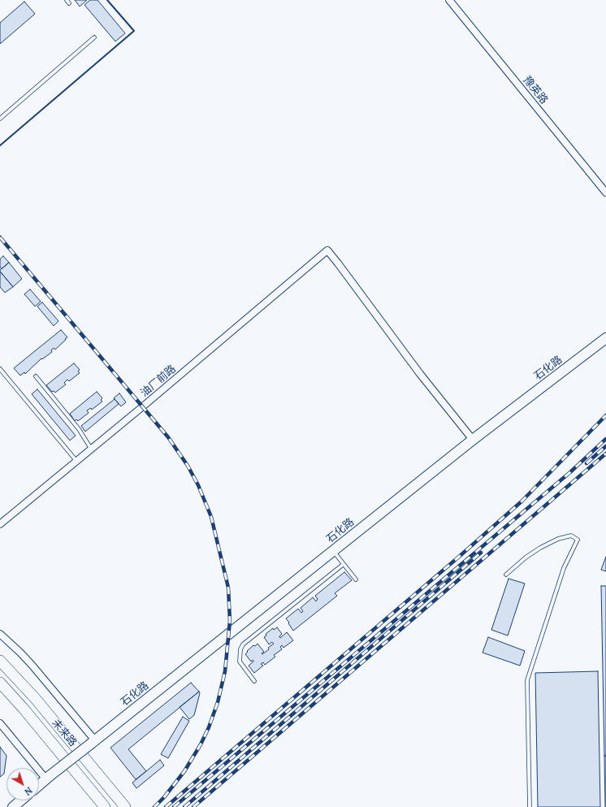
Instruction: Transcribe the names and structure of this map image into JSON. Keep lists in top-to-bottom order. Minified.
{"streets":{"main road":["未来路"],"street":["豫英路","石化路","油厂前路"]},"crossings":[["石化路","油厂前路"]],"north":"bottom right"}
